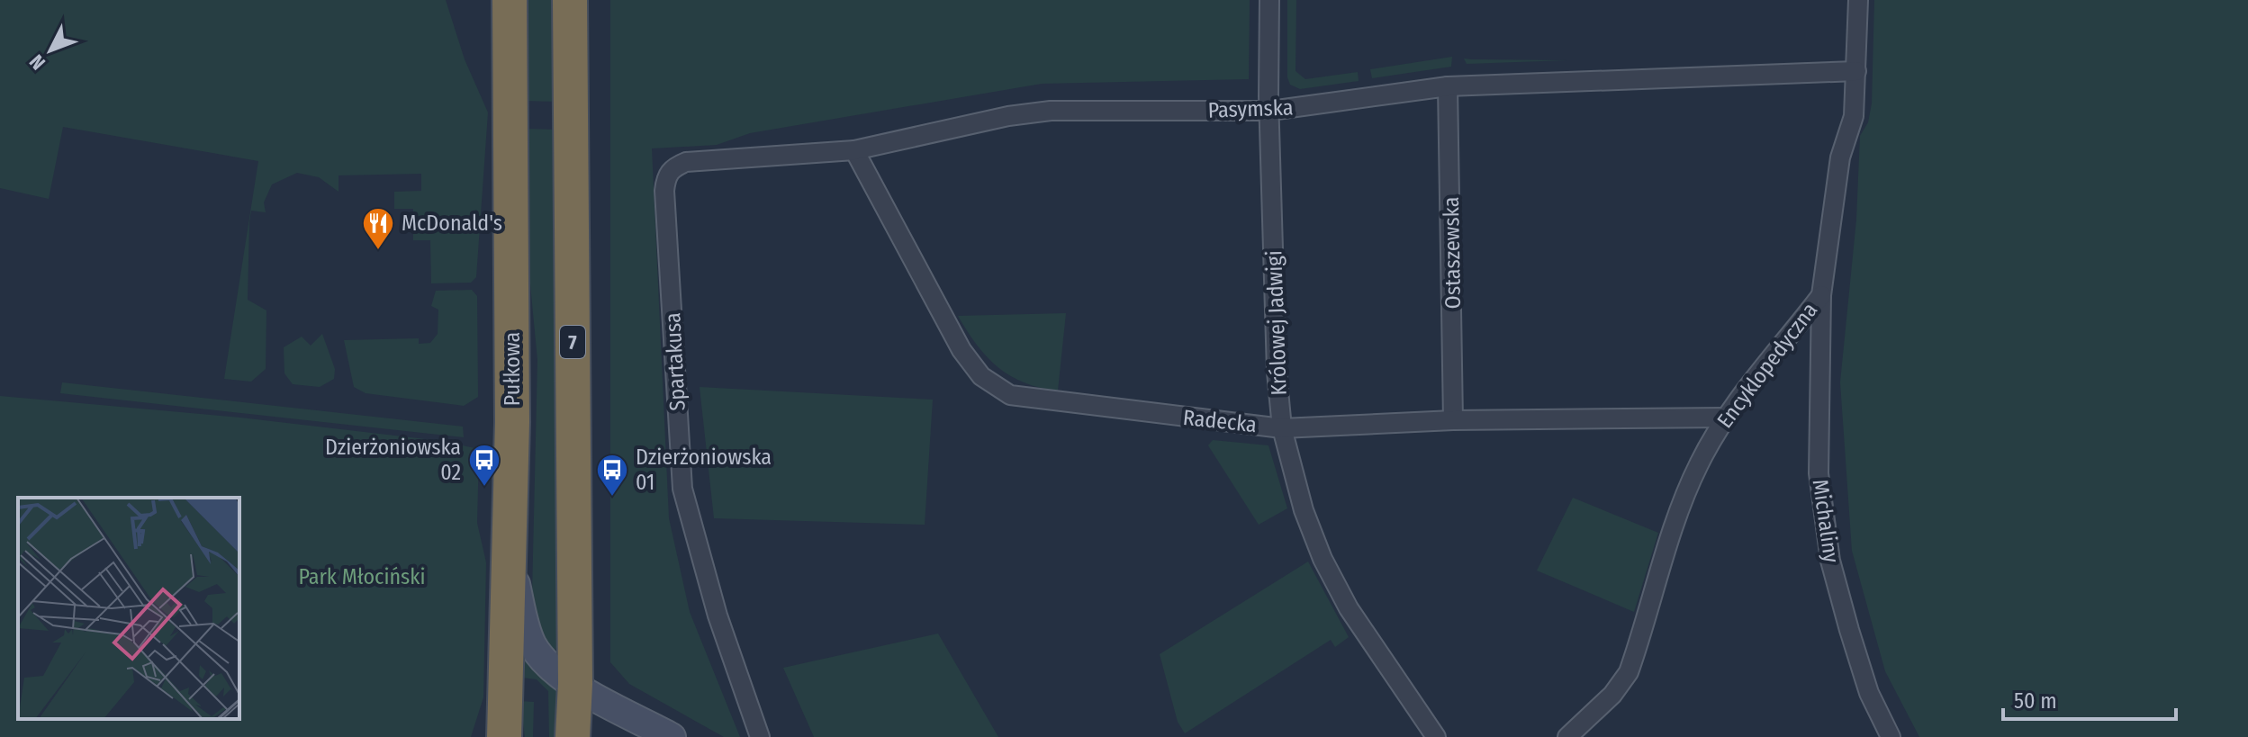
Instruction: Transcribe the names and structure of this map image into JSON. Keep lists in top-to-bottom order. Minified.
{"streets":{"highway":["7","Pułkowa"],"street":["Pasymska","Ostaszewska","Królowej Jadwigi","Spartakusa","Encyklopedyczna","Radecka","Michaliny"]},"crossings":[["Pasymska","Ostaszewska"],["Pasymska","Królowej Jadwigi"],["Pasymska","Spartakusa"],["Pasymska","Encyklopedyczna"],["Pasymska","Radecka"],["Ostaszewska","Radecka"],["Królowej Jadwigi","Radecka"],["Encyklopedyczna","Radecka"],["Encyklopedyczna","Michaliny"]],"parks":["Park Młociński"],"places":{"restaurant":["McDonald's"],"bus stop":["Dzierżoniowska 02","Dzierżoniowska 01"]},"scale_bar":"50 m","north":"bottom left"}
